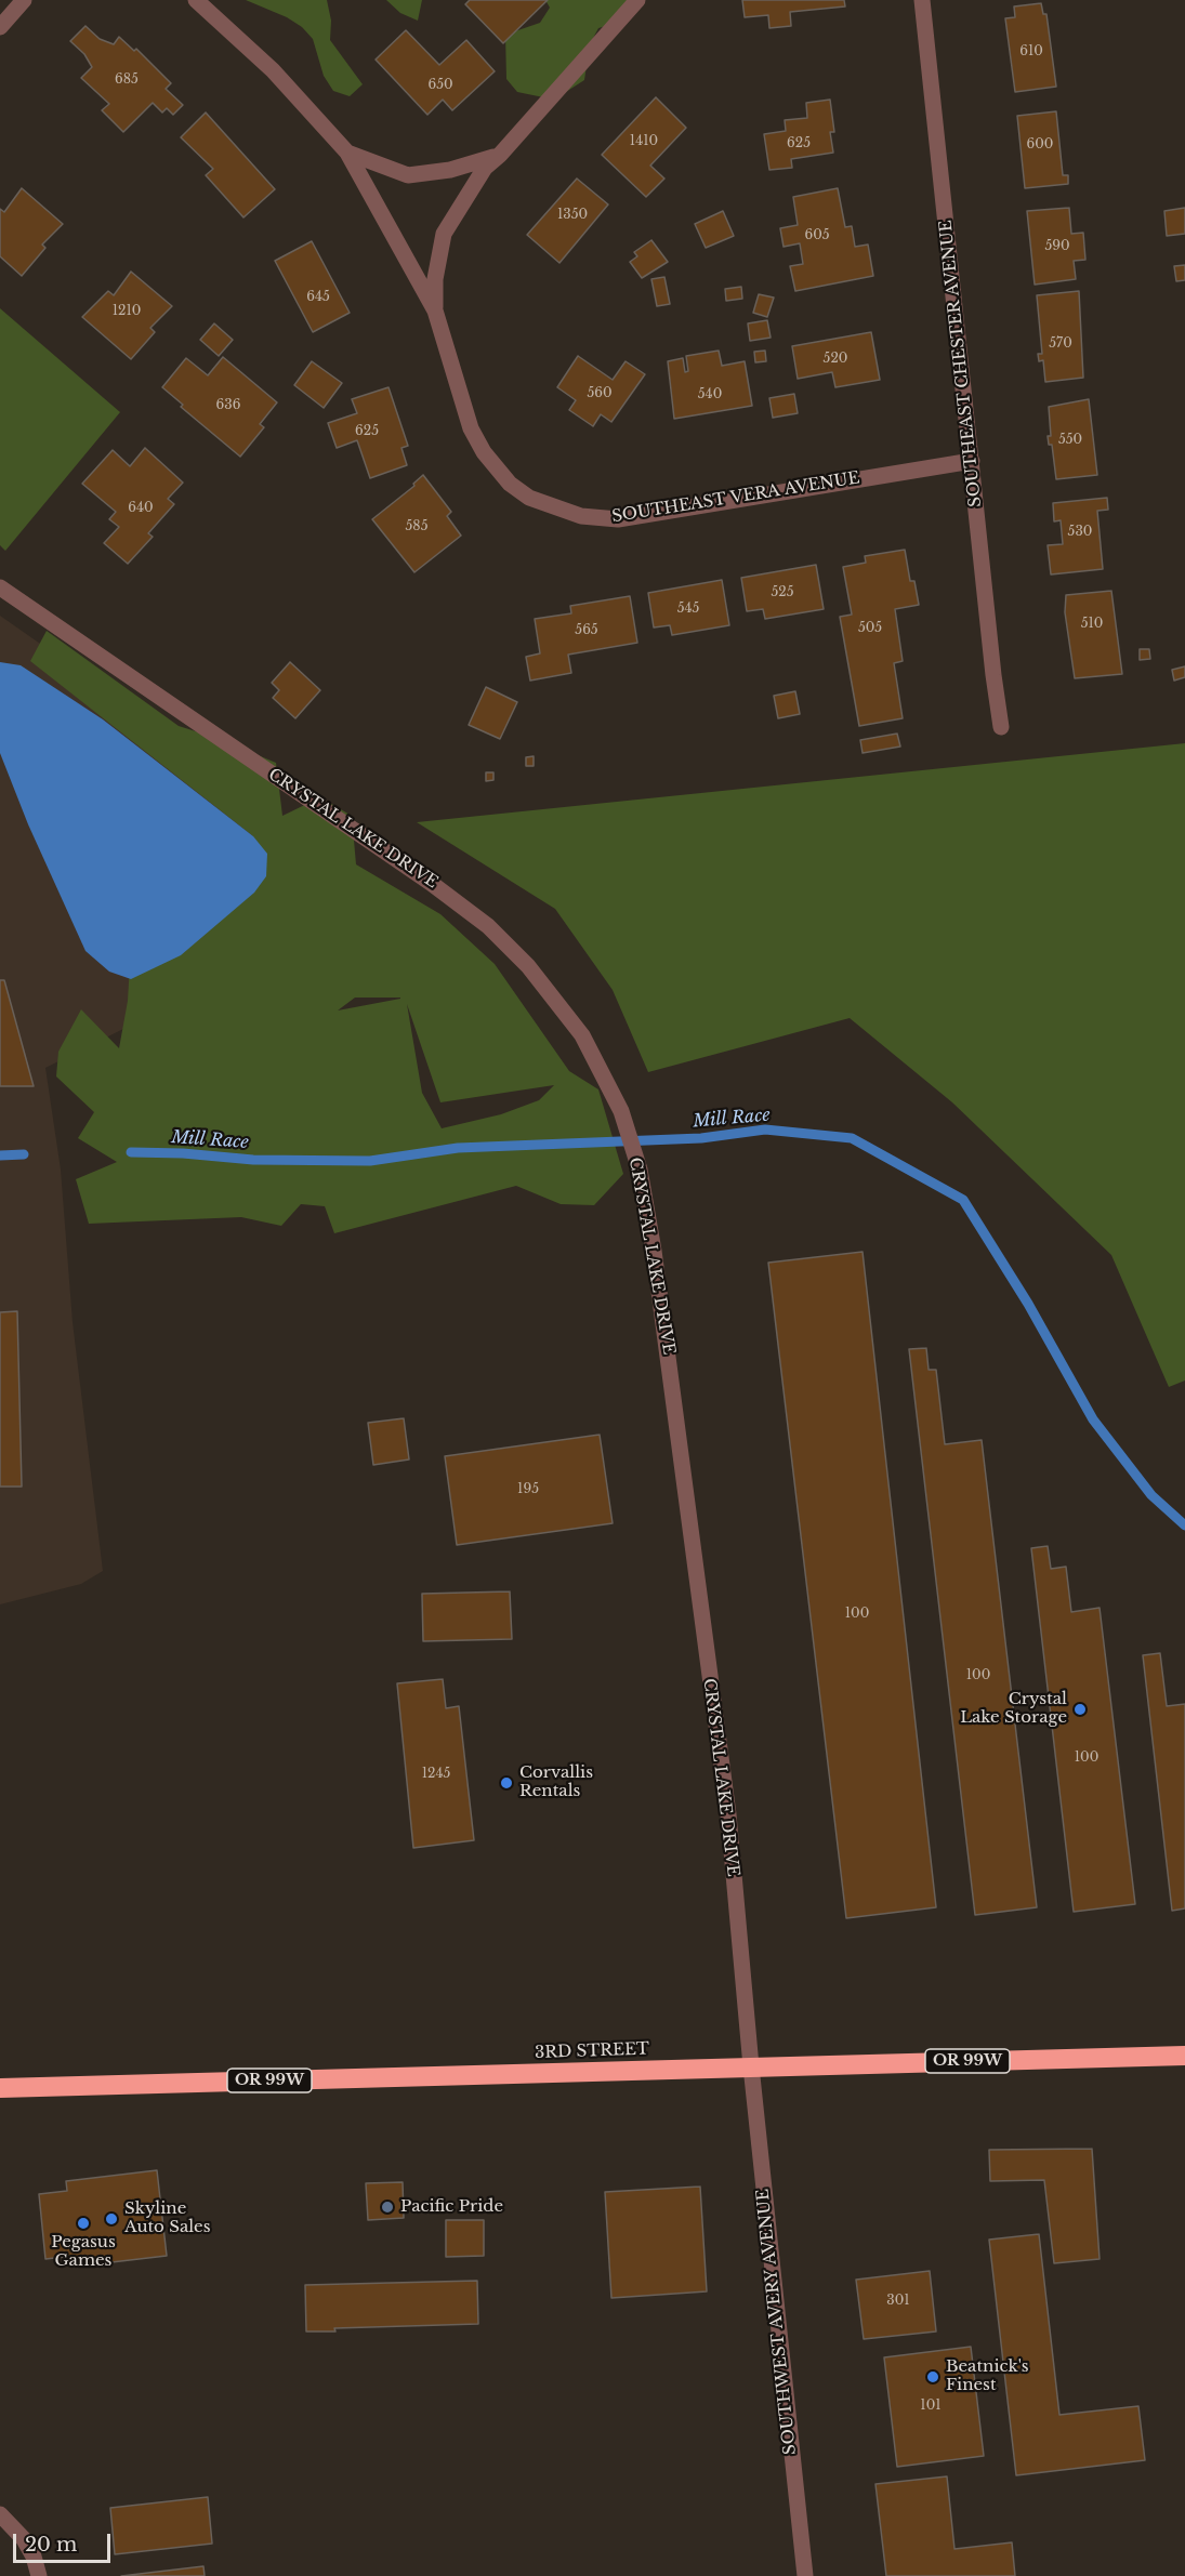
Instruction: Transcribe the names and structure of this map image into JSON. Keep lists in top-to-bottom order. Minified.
{"streets":{"highway":["3RD STREET","OR 99W"],"street":["SOUTHEAST CHESTER AVENUE","SOUTHEAST VERA AVENUE","CRYSTAL LAKE DRIVE","SOUTHWEST AVERY AVENUE"]},"crossings":[["SOUTHEAST CHESTER AVENUE","SOUTHEAST VERA AVENUE"],["CRYSTAL LAKE DRIVE","3RD STREET"],["CRYSTAL LAKE DRIVE","SOUTHWEST AVERY AVENUE"],["3RD STREET","SOUTHWEST AVERY AVENUE"]],"water":["Mill Race"],"places":["Crystal Lake Storage","Corvallis Rentals","Pacific Pride","Skyline Auto Sales","Pegasus Games","Beatnick's Finest"],"house_numbers":["610","685","650","1410","625","600","1350","605","590","645","1210","570","520","560","540","636","625","550","640","585","530","525","545","510","505","565","195","100","100","100","1245","301","101"],"scale_bar":"20 m"}
